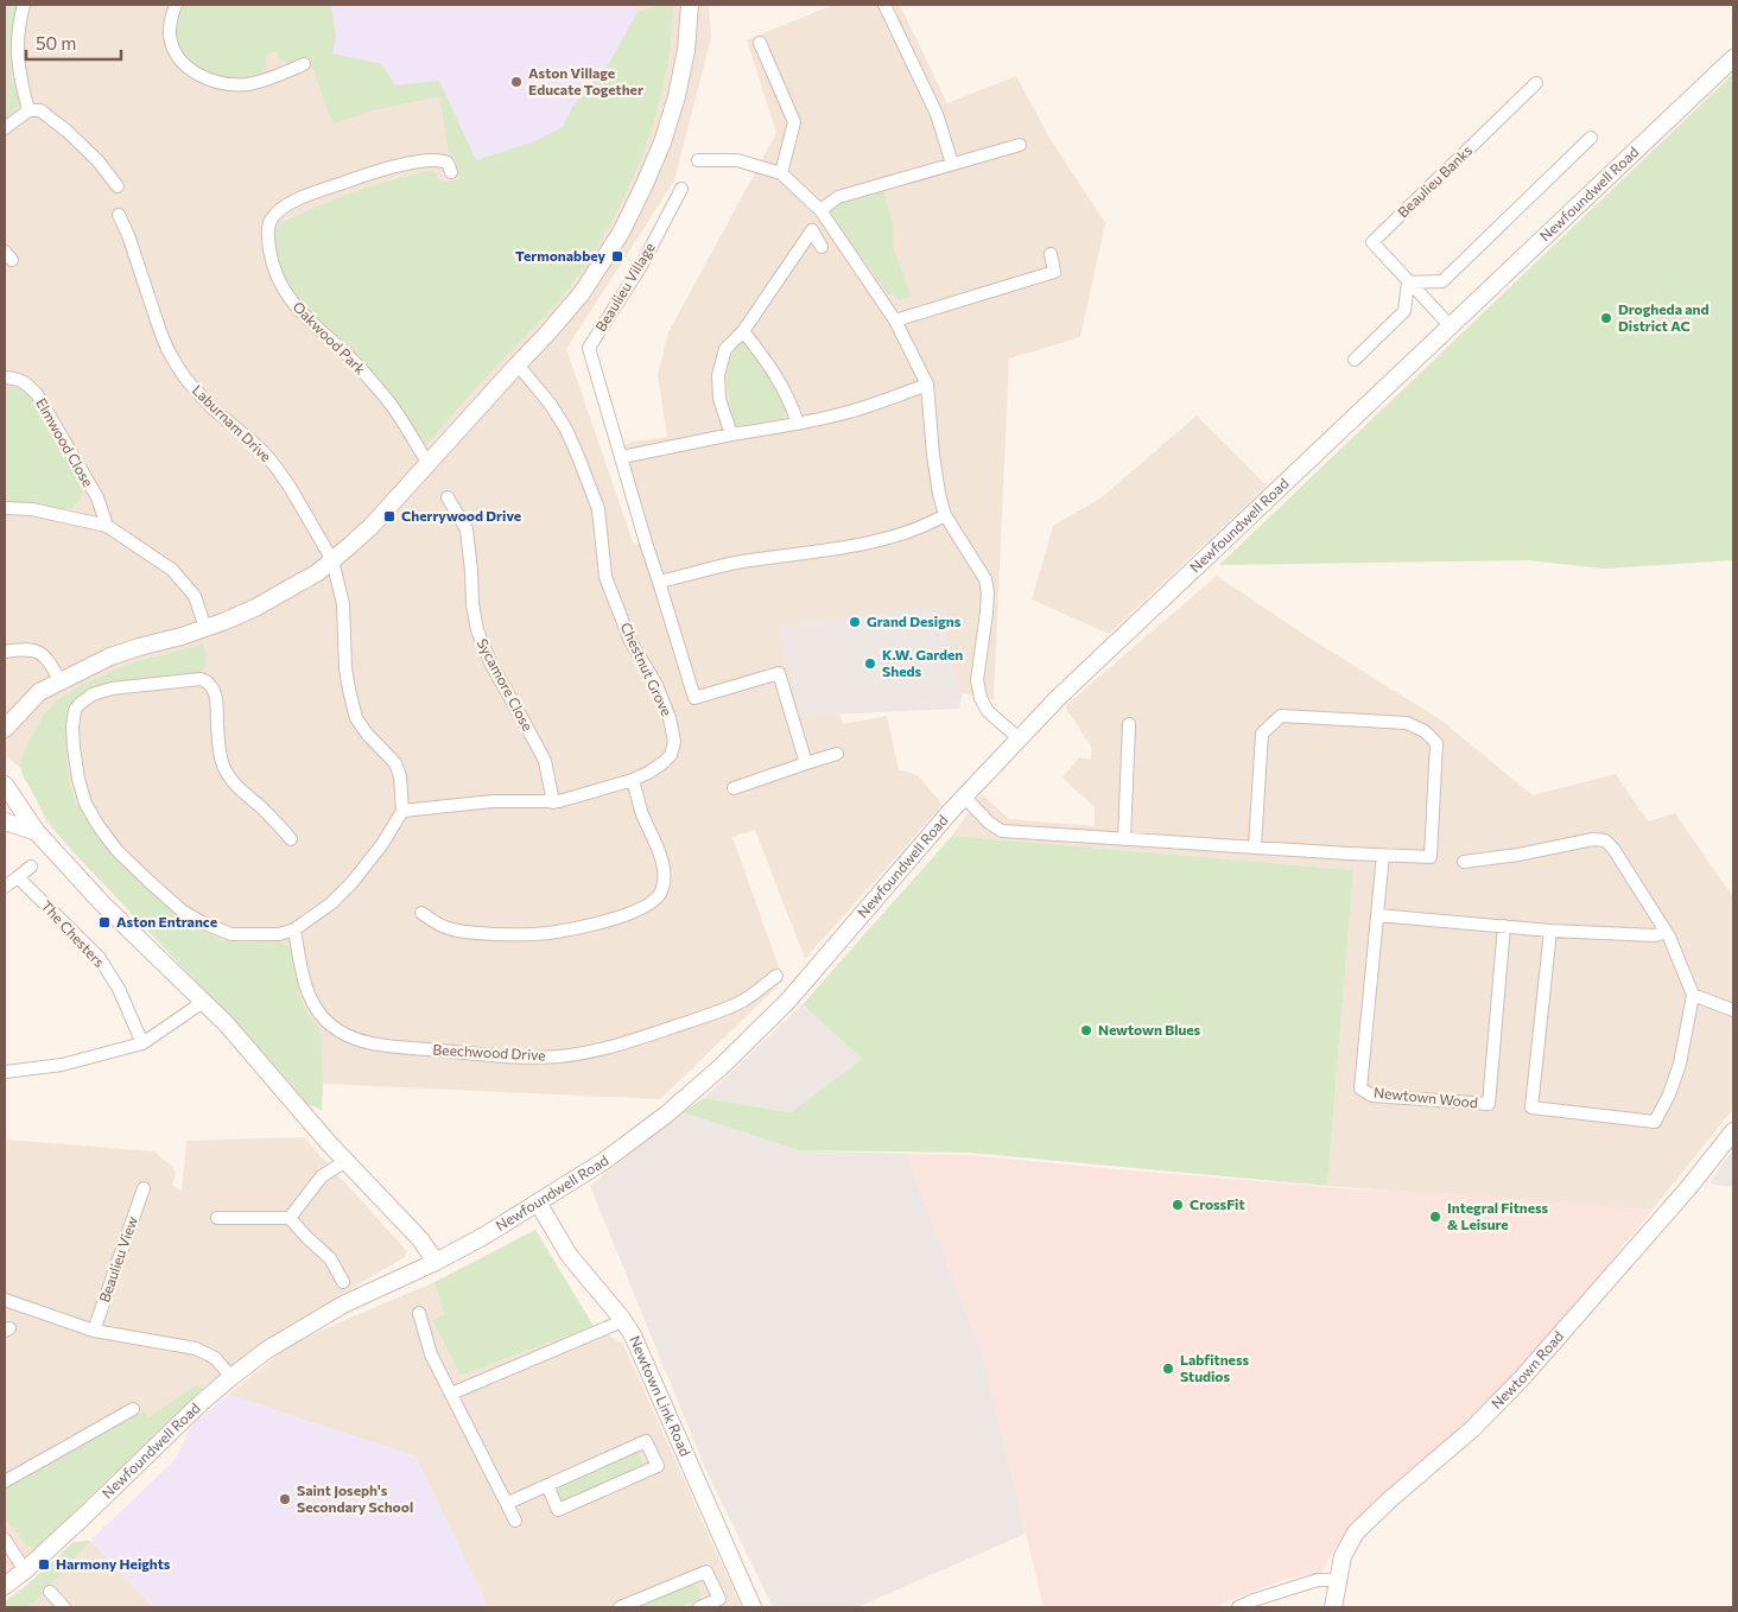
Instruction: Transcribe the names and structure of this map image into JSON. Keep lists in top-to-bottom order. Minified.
{"streets":{"street":["Beaulieu Banks","Newfoundwell Road","Beaulieu Village","Oakwood Park","Laburnam Drive","Elmwood Close","Chestnut Grove","Sycamore Close","The Chesters","Beechwood Drive","Newtown Wood","Beaulieu View","Newtown Road","Newtown Link Road"]},"crossings":[["Beaulieu Banks","Newfoundwell Road"],["Newfoundwell Road","Newtown Link Road"],["Chestnut Grove","Sycamore Close"]],"places":{"other":["Aston Village Educate Together","Drogheda and District AC","Grand Designs","K.W. Garden Sheds","Newtown Blues","CrossFit","Integral Fitness & Leisure","Labfitness Studios","Saint Joseph's Secondary School"],"transit":["Termonabbey","Cherrywood Drive","Aston Entrance","Harmony Heights"]},"scale_bar":"50 m"}
